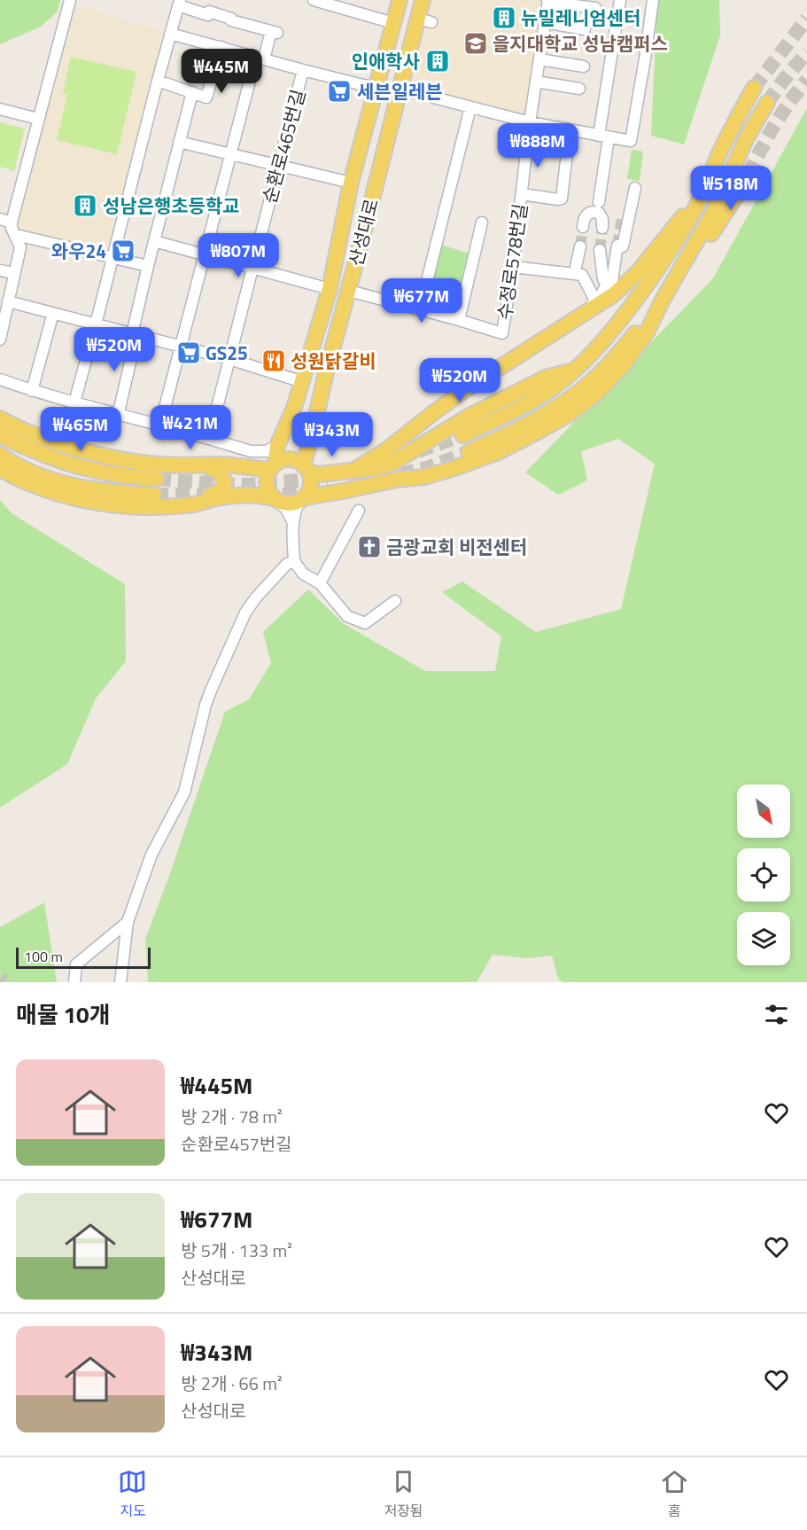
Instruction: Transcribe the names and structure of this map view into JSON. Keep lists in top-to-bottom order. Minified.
{"streets":{"main road":["산성대로"],"street":["순환로465번길","수정로578번길"]},"places":{"building":["뉴밀레니엄센터","인애학사","성남은행초등학교"],"school or university":["을지대학교 성남캠퍼스"],"supermarket":["세븐일레븐","와우24","GS25"],"restaurant":["성원닭갈비"],"church":["금광교회 비전센터"]},"scale_bar":"100 m","north":"bottom right","page":{"price":["₩445M","₩888M","₩518M","₩807M","₩677M","₩520M","₩520M","₩421M","₩465M","₩343M"],"scale":"100 m","heading":"매물 10개","list":[{"name":"₩445M","note":"방 2개 · 78 m² · 순환로457번길"},{"name":"₩677M","note":"방 5개 · 133 m² · 산성대로"},{"name":"₩343M","note":"방 2개 · 66 m² · 산성대로"}],"tabs":["지도","저장됨","홈"]}}
